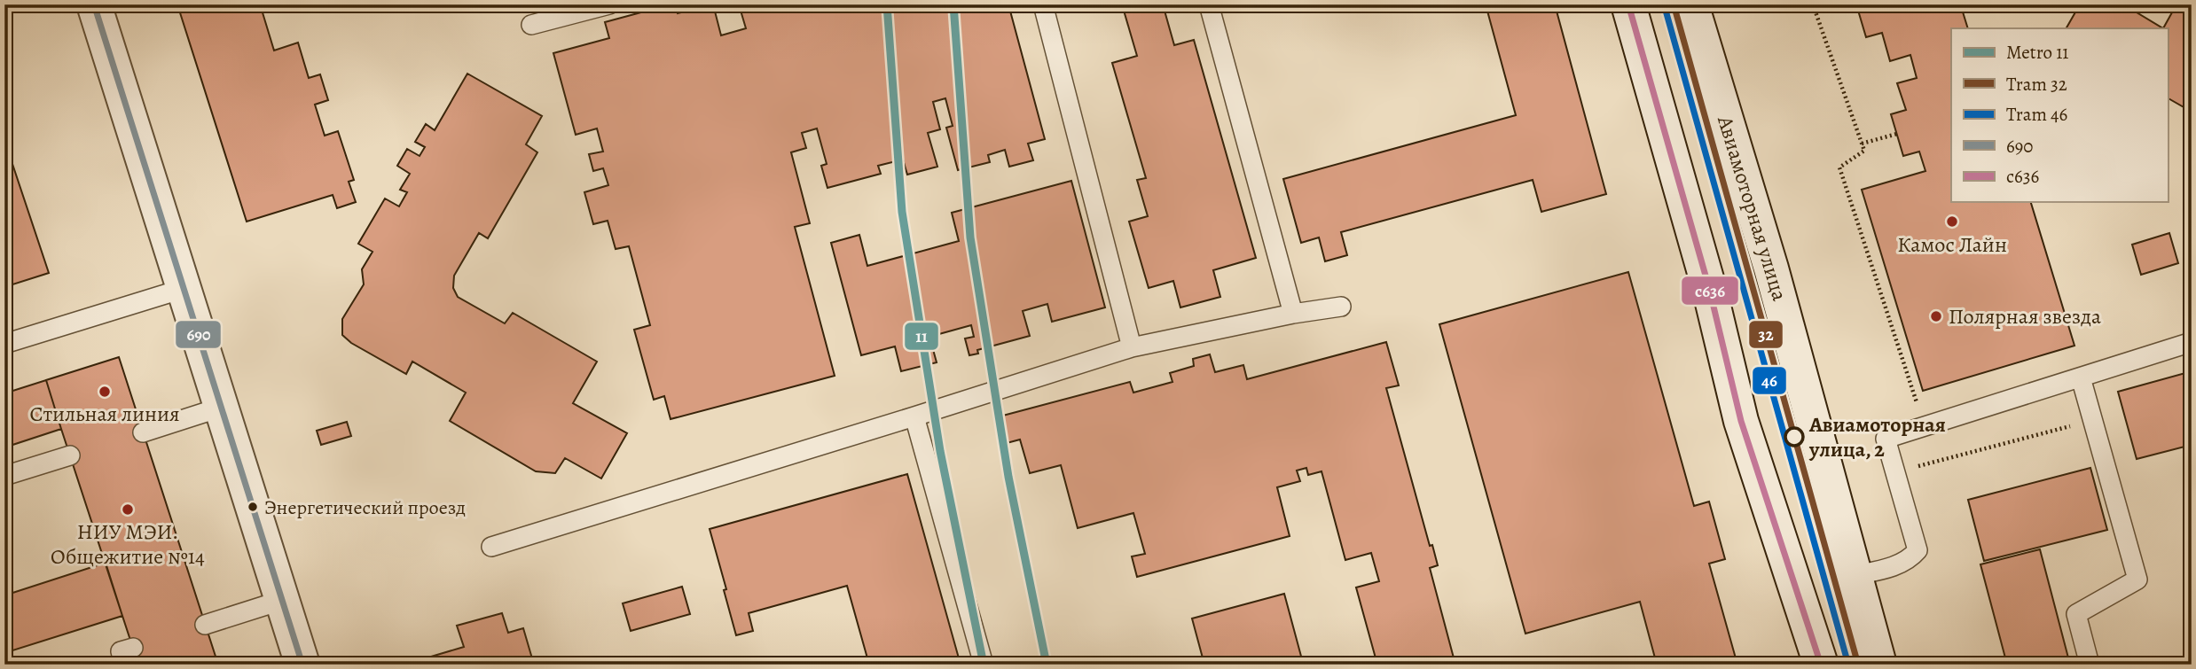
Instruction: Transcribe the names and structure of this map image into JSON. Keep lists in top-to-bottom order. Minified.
{"streets":{"main road":["Авиамоторная улица"]},"places":["Камос Лайн","Полярная звезда","Стильная линия","Авиамоторная улица, 2","Энергетический проезд","НИУ МЭИ. Общежитие №14"],"lines":["metro line 11","tram line 32","transit line 690","transit line с636","tram line 46"],"legend":["Metro 11","Tram 32","Tram 46","690","с636"]}
